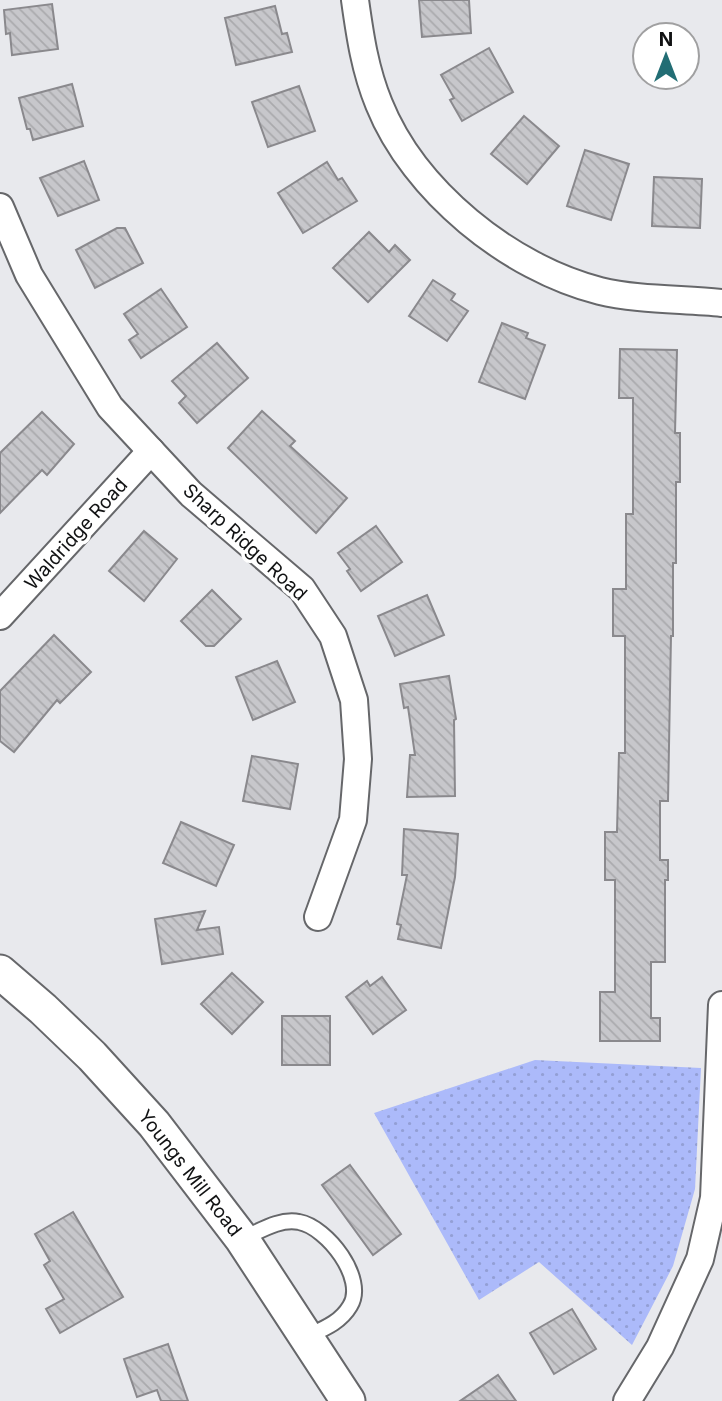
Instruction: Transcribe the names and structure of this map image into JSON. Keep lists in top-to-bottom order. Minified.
{"streets":{"street":["Waldridge Road","Sharp Ridge Road","Youngs Mill Road"]},"crossings":[["Waldridge Road","Sharp Ridge Road"]],"north":"top"}
